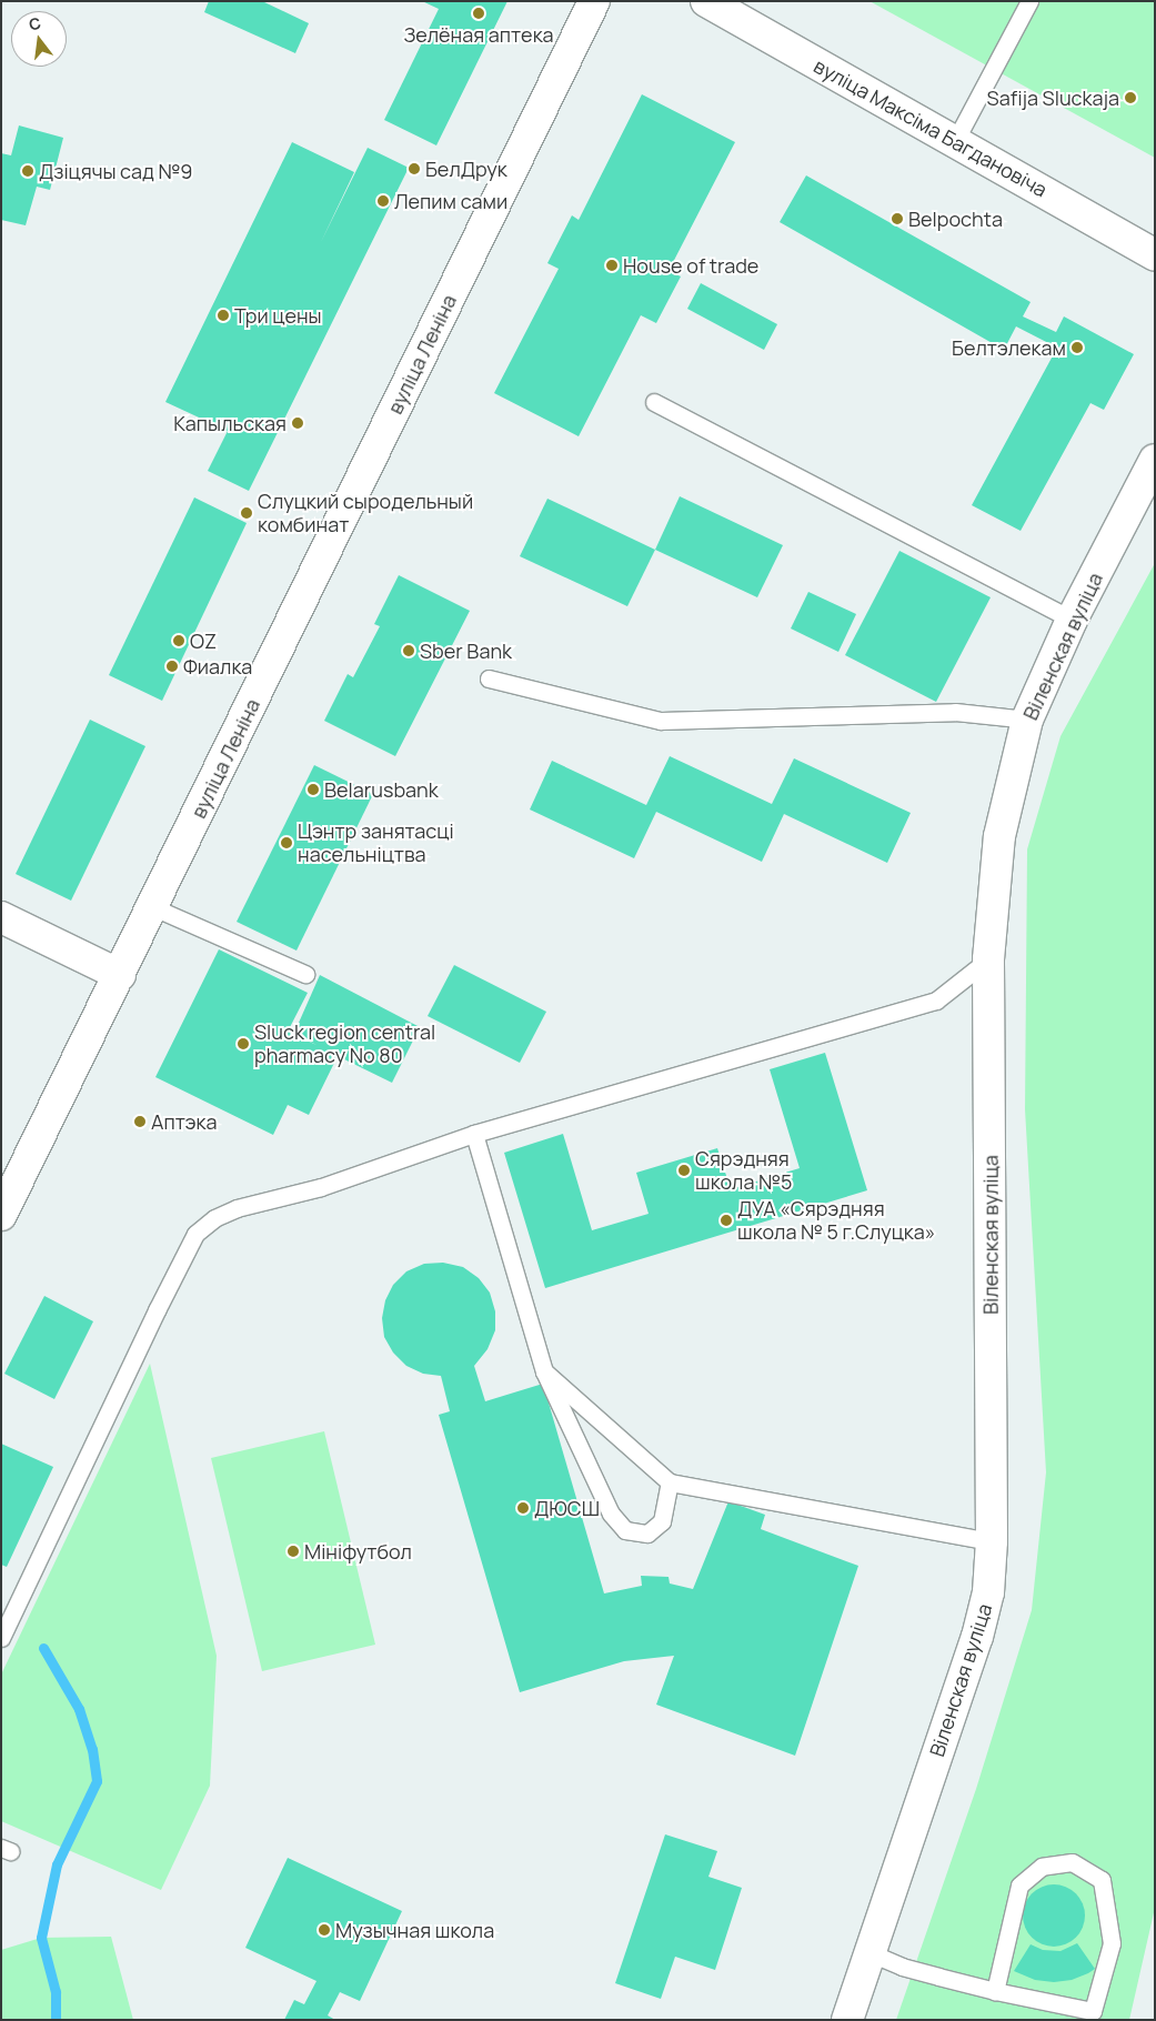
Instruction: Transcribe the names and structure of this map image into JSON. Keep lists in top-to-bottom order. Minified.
{"streets":{"main road":["вуліца Максіма Багдановіча","вуліца Леніна","Віленская вуліца"]},"places":["Зелёная аптека","Safija Sluckaja","БелДрук","Дзіцячы сад №9","Лепим сами","Belpochta","House of trade","Три цены","Белтэлекам","Капыльская","Слуцкий сыродельный комбинат","OZ","Sber Bank","Фиалка","Belarusbank","Цэнтр занятасці насельніцтва","Sluck region central pharmacy No 80","Аптэка","Сярэдняя школа №5","ДУА «Сярэдняя школа № 5 г.Слуцка»","ДЮСШ","Мініфутбол","Музычная школа"],"north":"top"}
